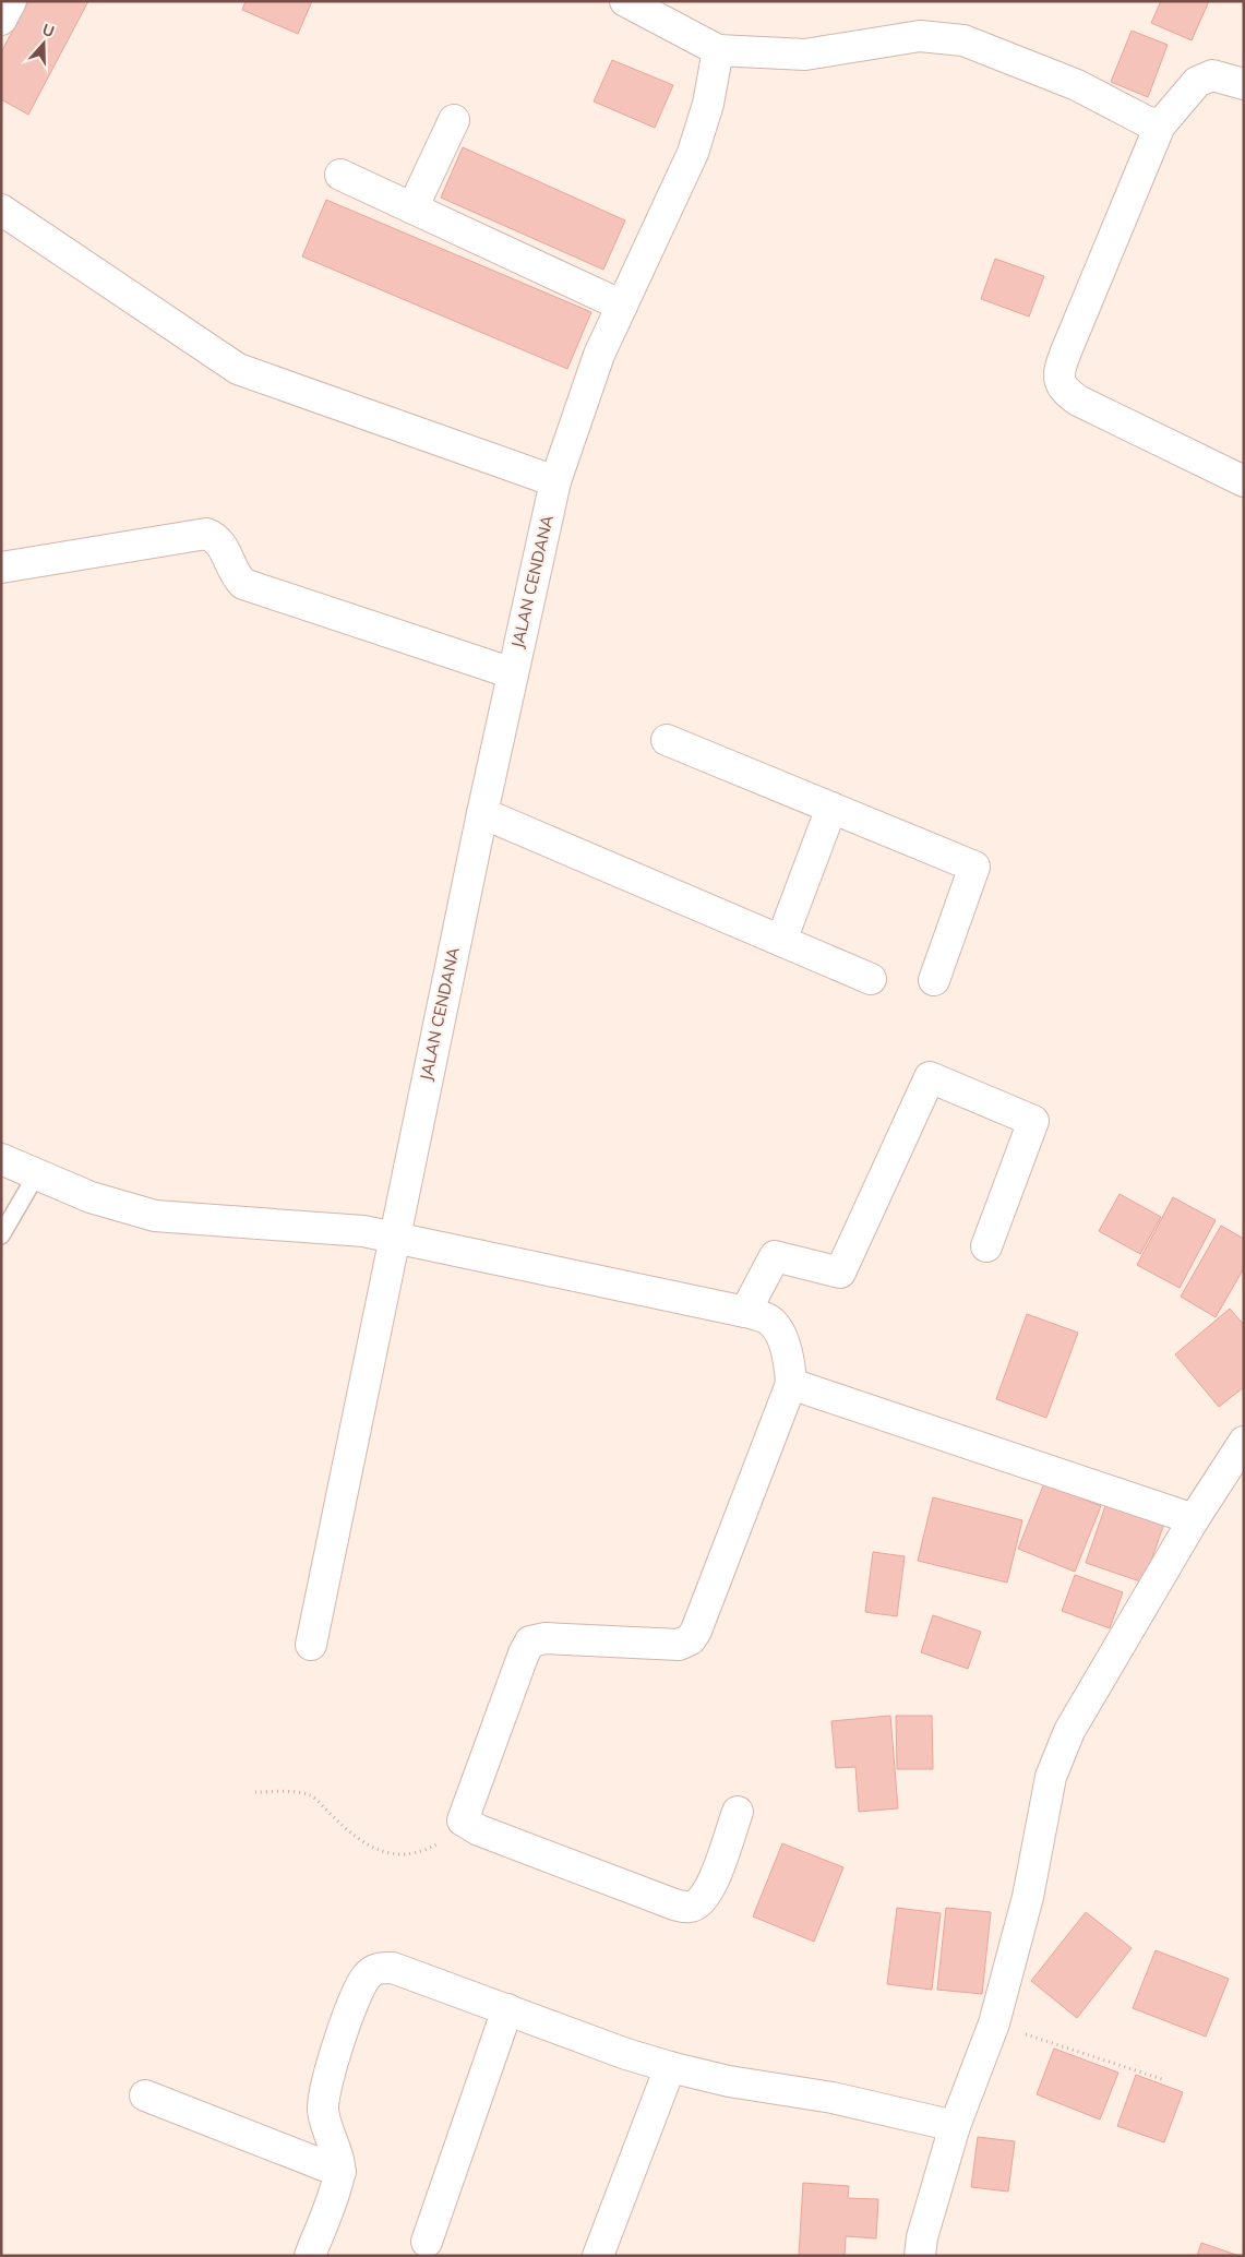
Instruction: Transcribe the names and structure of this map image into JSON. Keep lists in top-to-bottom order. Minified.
{"streets":{"street":["JALAN CENDANA"]},"north":"top"}
